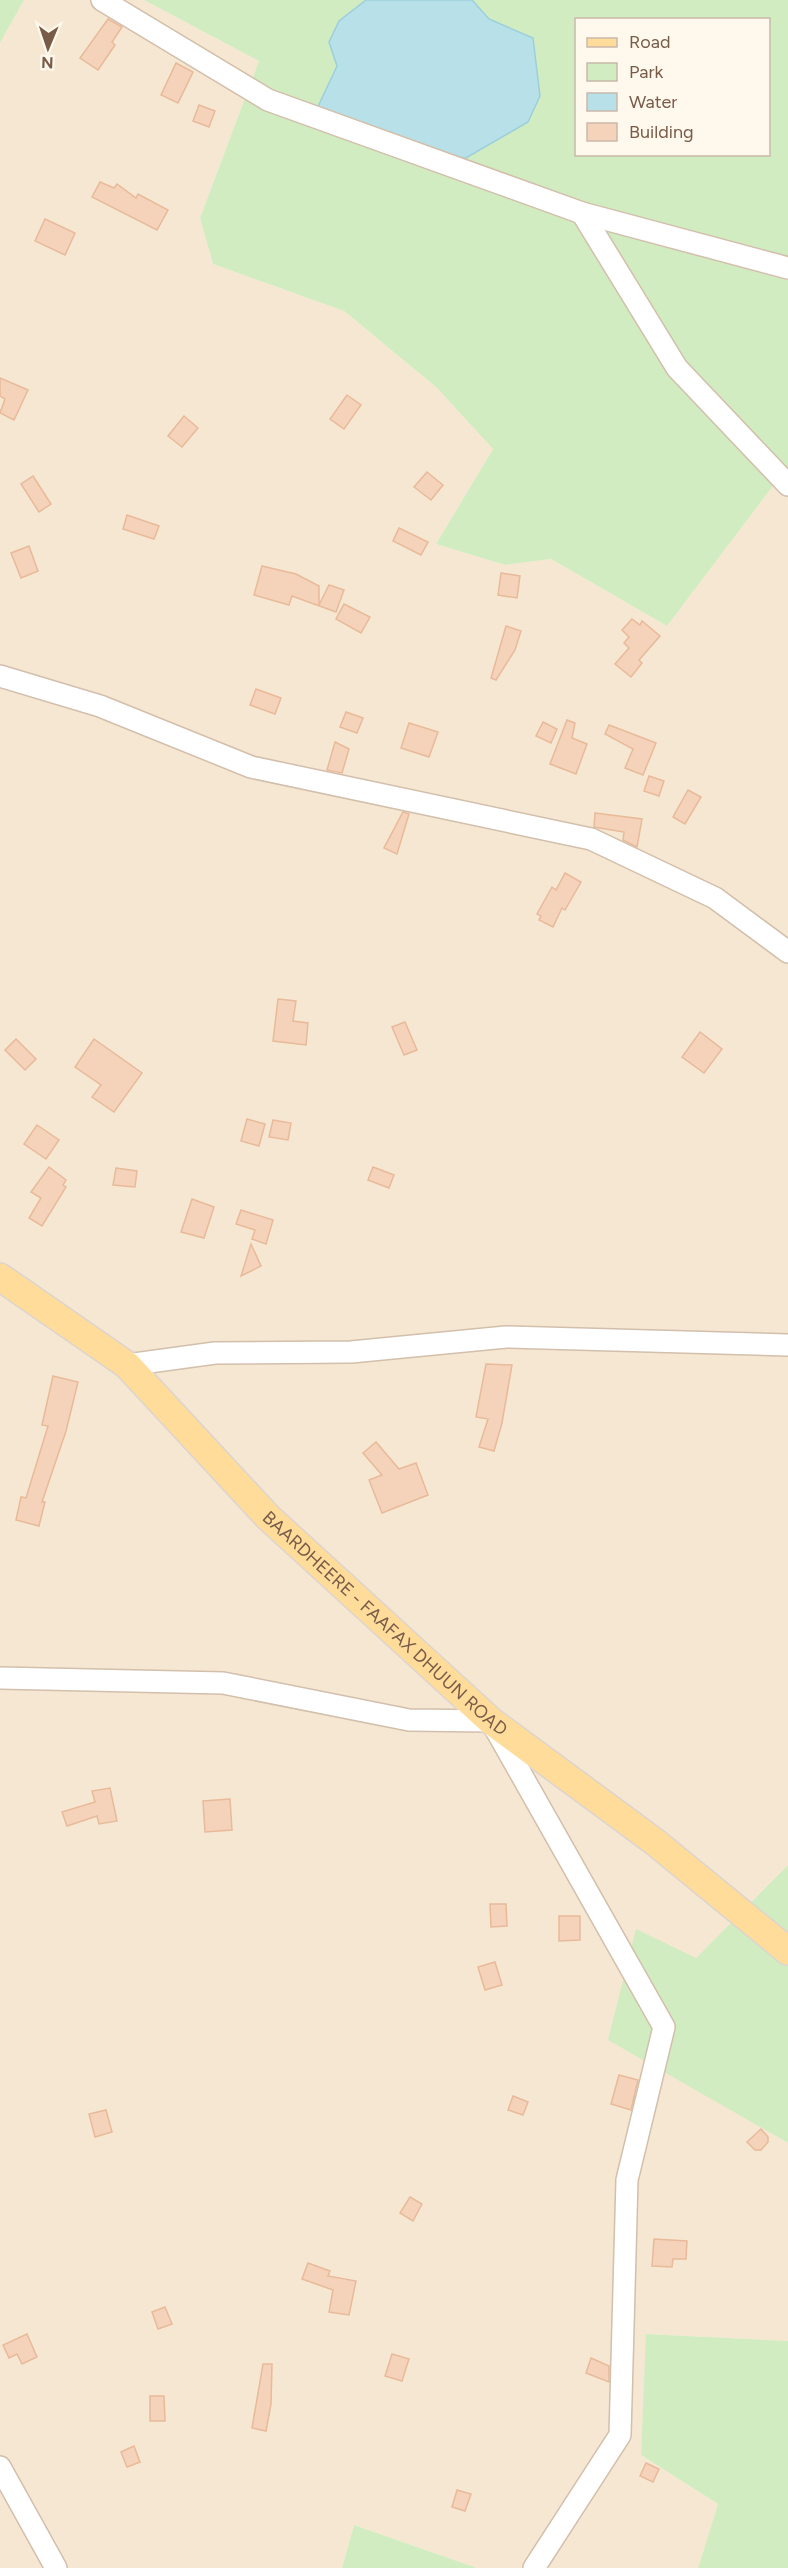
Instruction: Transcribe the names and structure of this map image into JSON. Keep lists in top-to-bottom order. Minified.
{"streets":{"main road":["BAARDHEERE - FAAFAX DHUUN ROAD"]},"legend":["Road","Park","Water","Building"],"north":"bottom"}
